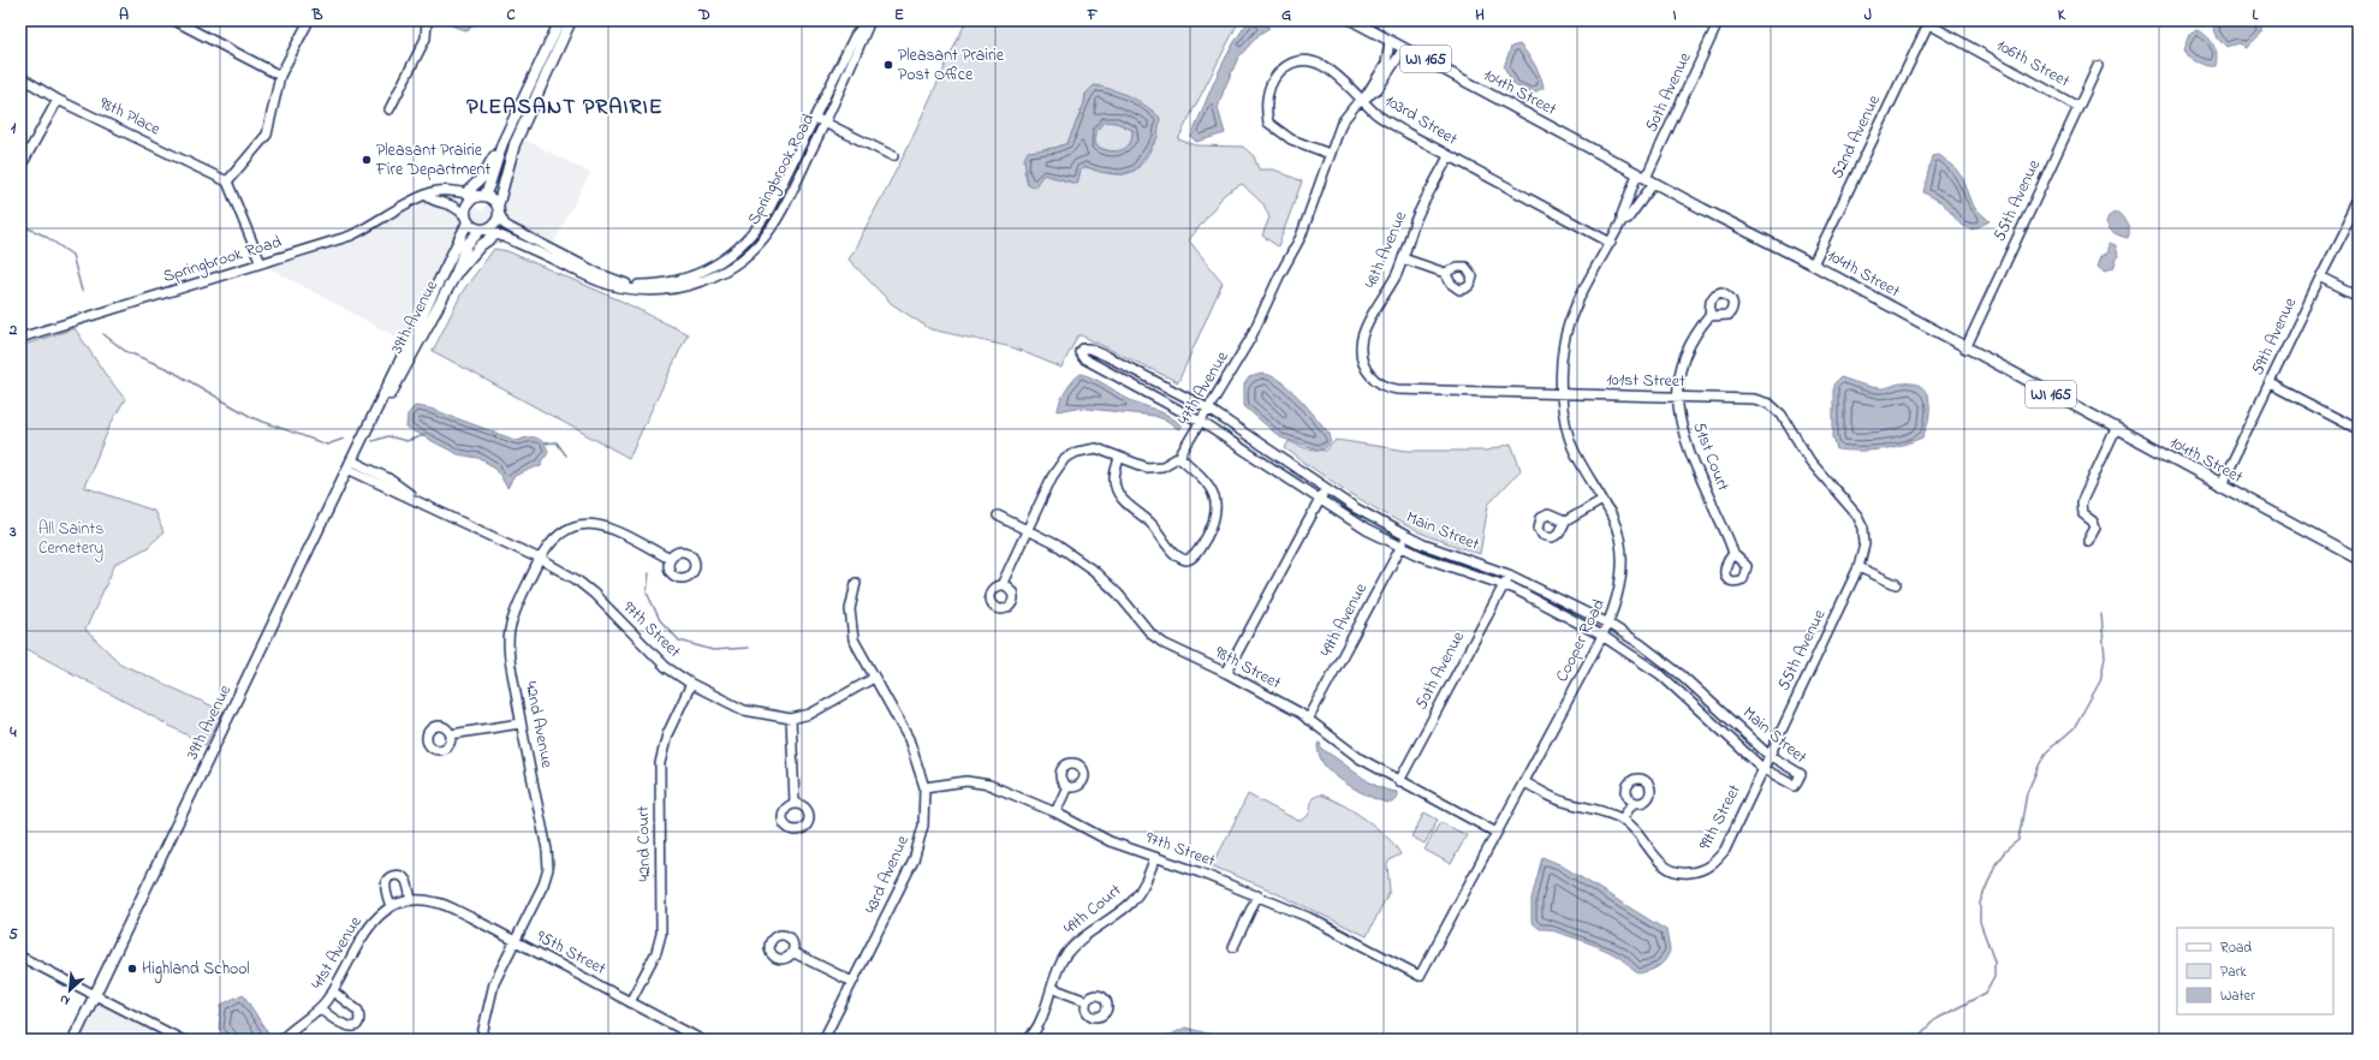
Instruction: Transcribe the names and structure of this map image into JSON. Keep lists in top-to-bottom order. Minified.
{"streets":{"main road":["WI 165","104th Street","39th Avenue"],"street":["106th Street","50th Avenue","98th Place","103rd Street","52nd Avenue","Springbrook Road","55th Avenue","48th Avenue","59th Avenue","101st Street","47th Avenue","51st Court","Main Street","49th Avenue","97th Street","Cooper Road","98th Street","42nd Avenue","99th Street","42nd Court","43rd Avenue","49th Court","41st Avenue","95th Street"]},"crossings":[["106th Street","52nd Avenue"],["106th Street","55th Avenue"],["104th Street","50th Avenue"],["104th Street","52nd Avenue"],["104th Street","55th Avenue"],["104th Street","59th Avenue"],["104th Street","Cooper Road"],["50th Avenue","Main Street"],["50th Avenue","Cooper Road"],["50th Avenue","98th Street"],["103rd Street","48th Avenue"],["103rd Street","47th Avenue"],["103rd Street","Cooper Road"],["Springbrook Road","39th Avenue"],["55th Avenue","101st Street"],["55th Avenue","Main Street"],["55th Avenue","99th Street"],["48th Avenue","101st Street"],["39th Avenue","97th Street"],["101st Street","51st Court"],["101st Street","Cooper Road"],["47th Avenue","Main Street"],["Main Street","49th Avenue"],["Main Street","Cooper Road"],["Main Street","99th Street"],["49th Avenue","98th Street"],["97th Street","Cooper Road"],["97th Street","42nd Avenue"],["97th Street","42nd Court"],["97th Street","43rd Avenue"],["97th Street","49th Court"],["Cooper Road","98th Street"],["Cooper Road","99th Street"],["42nd Avenue","95th Street"],["42nd Court","95th Street"],["41st Avenue","95th Street"]],"districts":["PLEASANT PRAIRIE"],"parks":["All Saints Cemetery"],"places":["Pleasant Prairie Post Office","Pleasant Prairie Fire Department","Highland School"],"legend":["Road","Park","Water"],"north":"bottom left","grid":{"columns":["A","B","C","D","E","F","G","H","I","J","K","L"],"rows":["1","2","3","4","5"]}}
